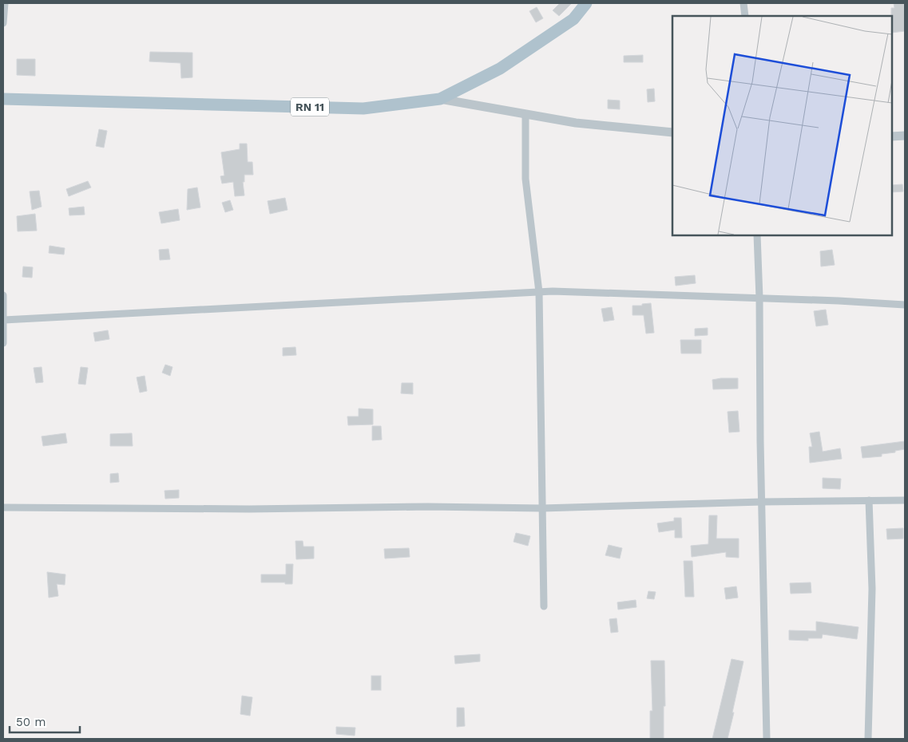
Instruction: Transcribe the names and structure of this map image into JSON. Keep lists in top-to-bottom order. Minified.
{"streets":{"main road":["RN 11"]},"scale_bar":"50 m"}
